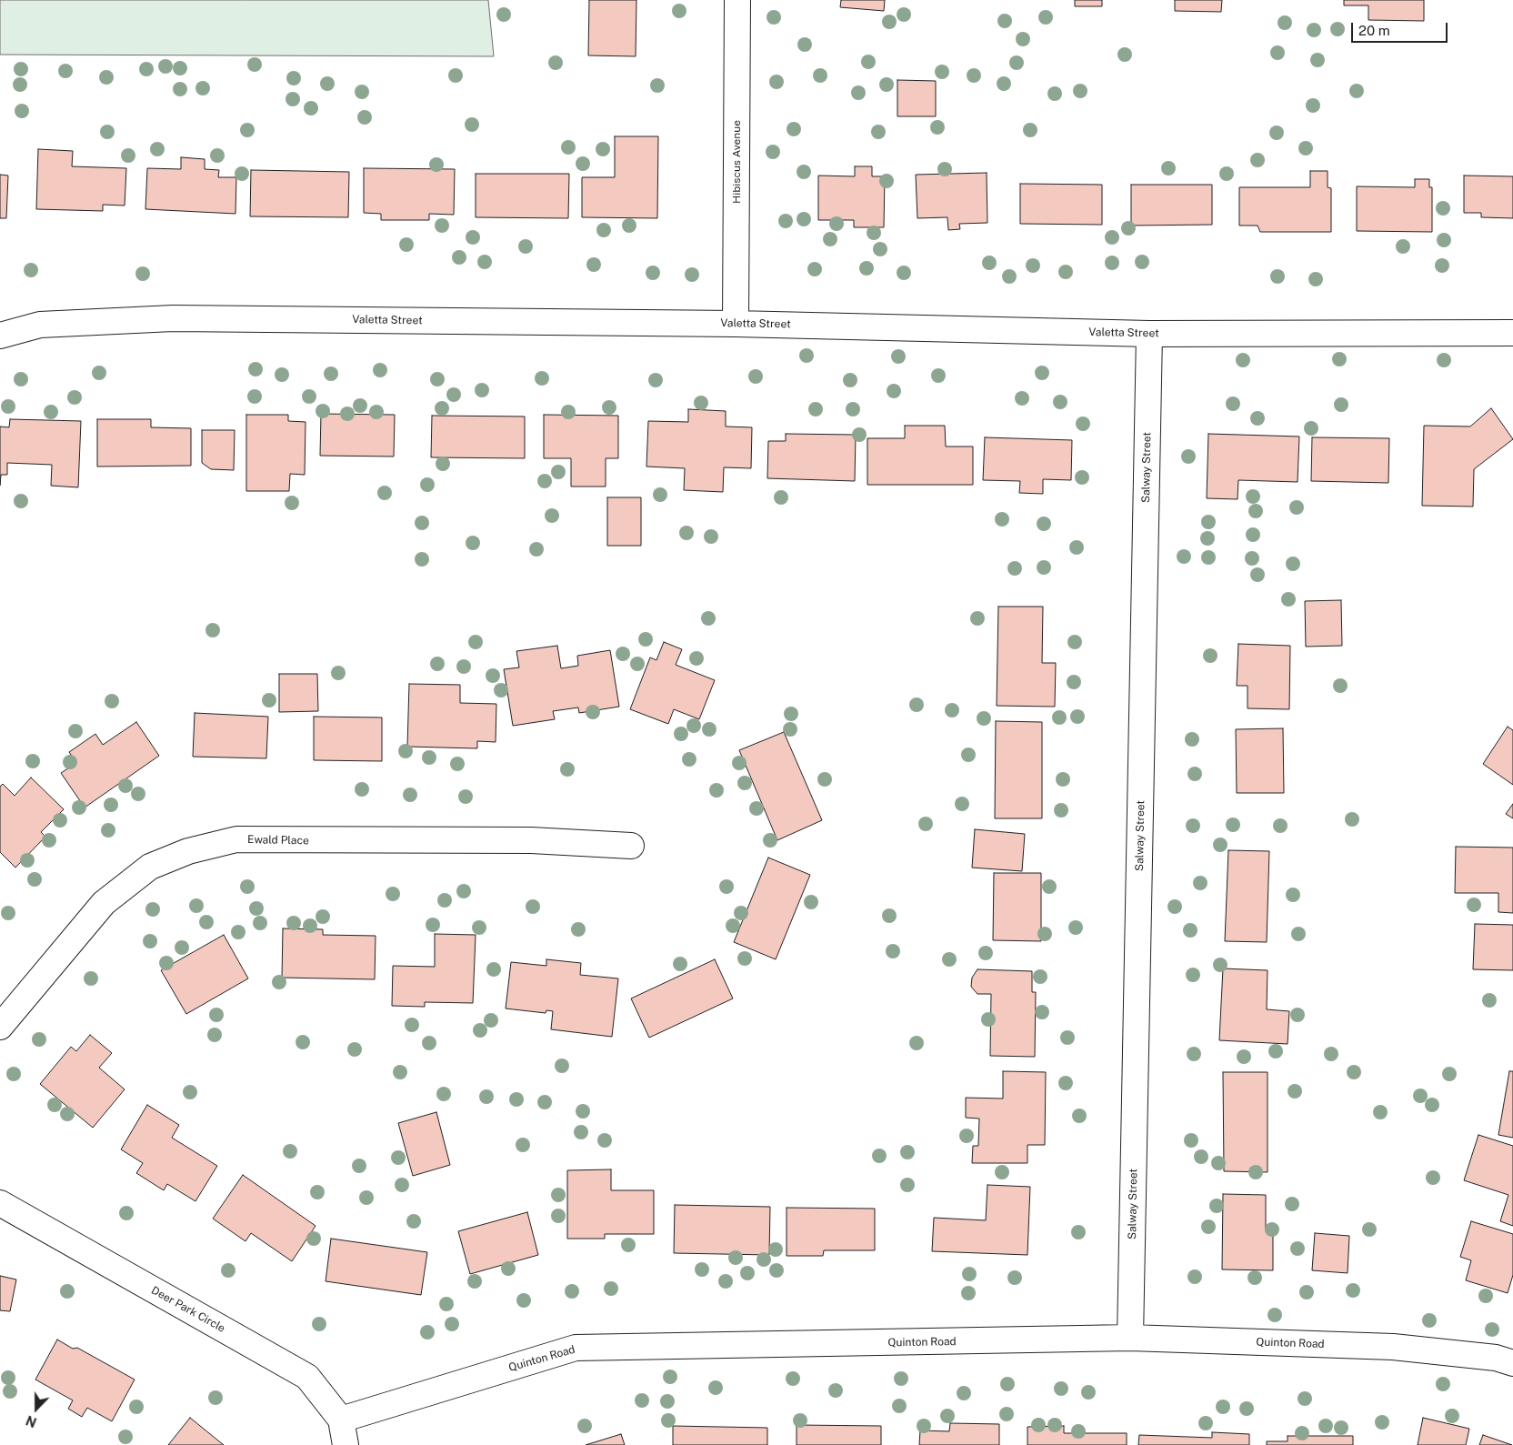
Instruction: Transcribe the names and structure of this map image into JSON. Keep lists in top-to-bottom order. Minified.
{"streets":{"street":["Hibiscus Avenue","Valetta Street","Salway Street","Ewald Place","Deer Park Circle","Quinton Road"]},"crossings":[["Hibiscus Avenue","Valetta Street"],["Valetta Street","Salway Street"],["Salway Street","Quinton Road"],["Deer Park Circle","Quinton Road"]],"scale_bar":"20 m","north":"bottom"}
